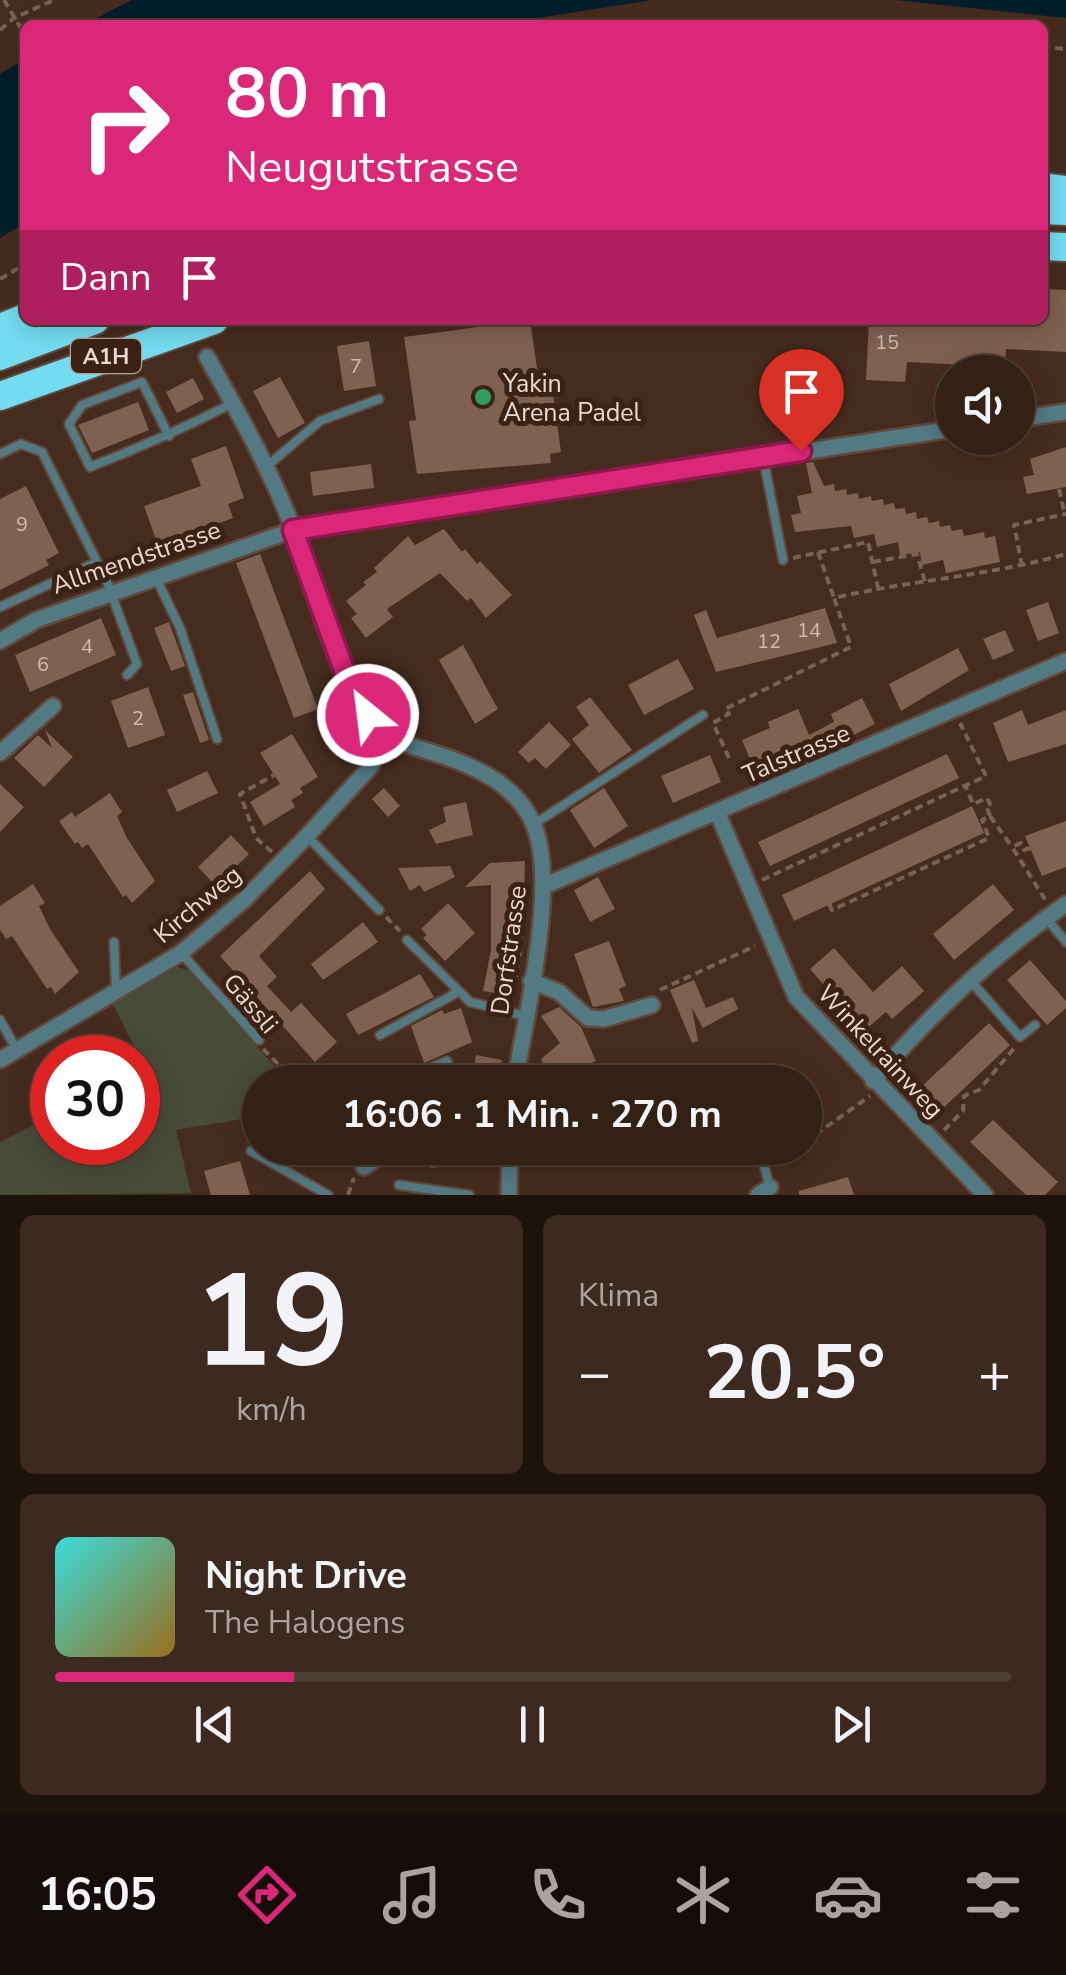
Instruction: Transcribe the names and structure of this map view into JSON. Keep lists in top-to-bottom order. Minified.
{"streets":{"highway":["A1H"],"street":["Allmendstrasse","Talstrasse","Kirchweg","Dorfstrasse","Winkelrainweg"],"lane":["Gässli"]},"crossings":[["Talstrasse","Dorfstrasse"],["Talstrasse","Winkelrainweg"],["Kirchweg","Gässli"]],"places":["Yakin Arena Padel"],"house_numbers":["15","7","9","14","12","4","6","2"],"page":{"turn":["80 m","Neugutstrasse"],"then":"Dann","limit":"30","trip":"16:06 · 1 Min. · 270 m","tile":[["19","km/h"],"Klima"],"heat":["−","20.5°","+"],"song":["Night Drive","The Halogens"],"tabs":"16:05"}}
